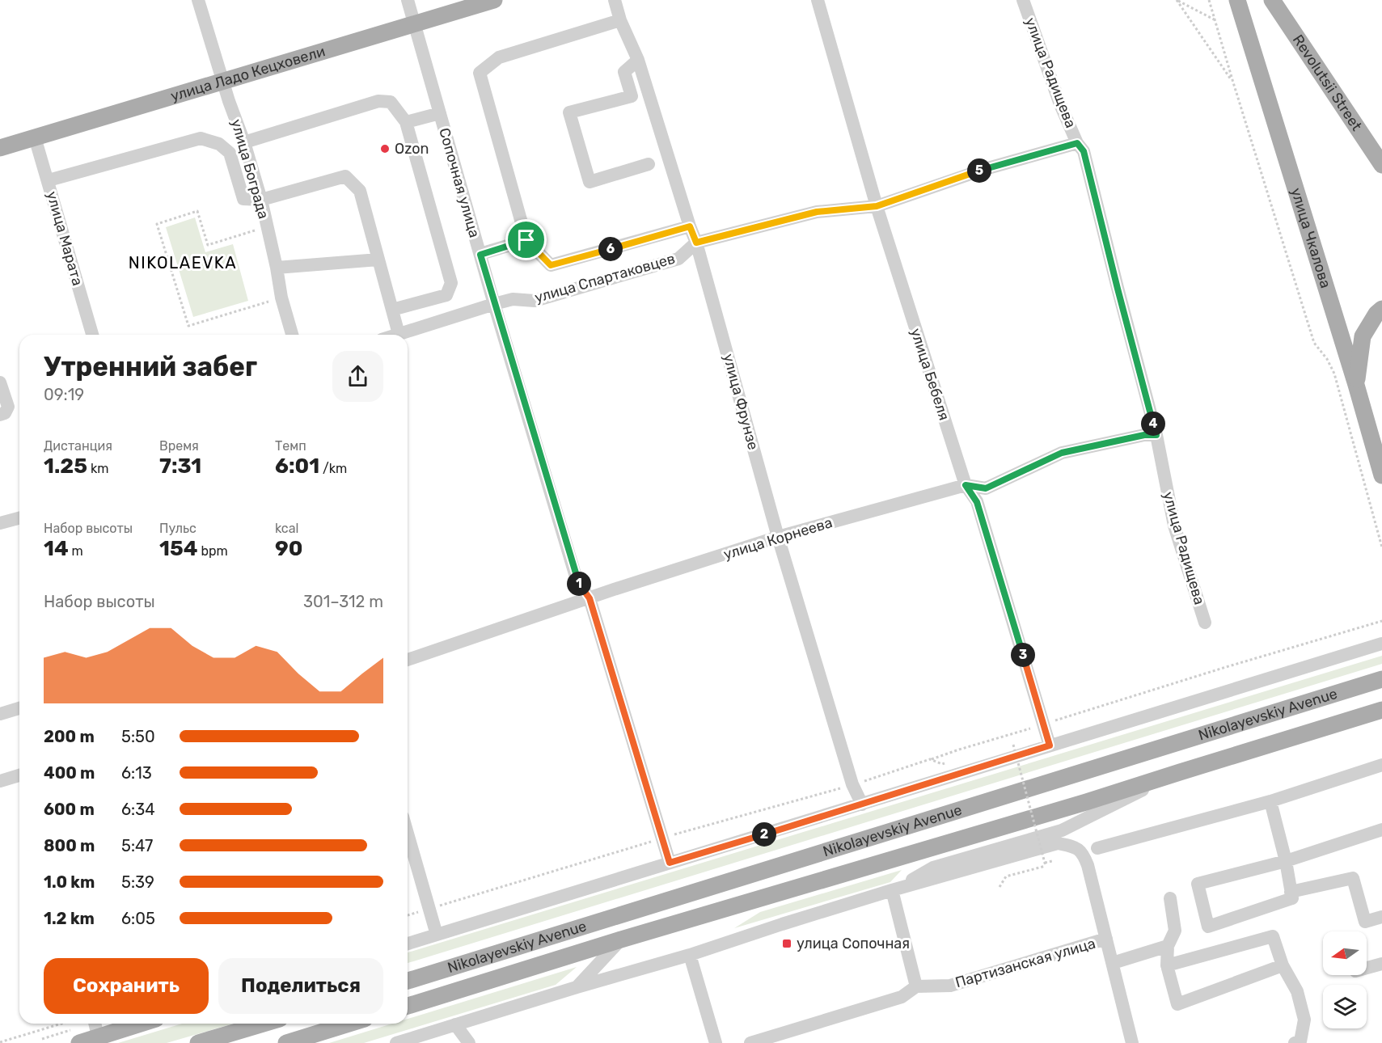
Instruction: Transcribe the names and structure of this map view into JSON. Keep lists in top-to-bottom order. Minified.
{"streets":{"main road":["улица Ладо Кецховели","Revolutsii Street","улица Чкалова","Nikolayevskiy Avenue"],"street":["улица Радищева","улица Бограда","Сопочная улица","улица Марата","улица Спартаковцев","улица Бебеля","улица Фрунзе","улица Корнеева","Партизанская улица"]},"crossings":[["улица Радищева","улица Спартаковцев"],["улица Радищева","улица Корнеева"],["улица Ладо Кецховели","улица Бограда"],["улица Ладо Кецховели","Сопочная улица"],["улица Ладо Кецховели","улица Марата"],["Сопочная улица","улица Спартаковцев"],["Сопочная улица","улица Корнеева"],["улица Спартаковцев","улица Бебеля"],["улица Спартаковцев","улица Фрунзе"],["улица Бебеля","улица Корнеева"],["улица Фрунзе","улица Корнеева"]],"districts":["NIKOLAEVKA"],"places":{"other":["Ozon"],"transit":["улица Сопочная"]},"north":"left","page":{"pins":["5","6","4","1","3","2"],"heading":["Утренний забег","09:19"],"stats":[["Дистанция","1.25 km"],["Время","7:31"],["Темп","6:01 /km"],["Набор высоты","14 m"],["Пульс","154 bpm"],["kcal","90"]],"chart":["Набор высоты","301–312 m"],"list":[{"name":"200 m","note":"5:50"},{"name":"400 m","note":"6:13"},{"name":"600 m","note":"6:34"},{"name":"800 m","note":"5:47"},{"name":"1.0 km","note":"5:39"},{"name":"1.2 km","note":"6:05"}],"buttons":["Сохранить","Поделиться"]}}
